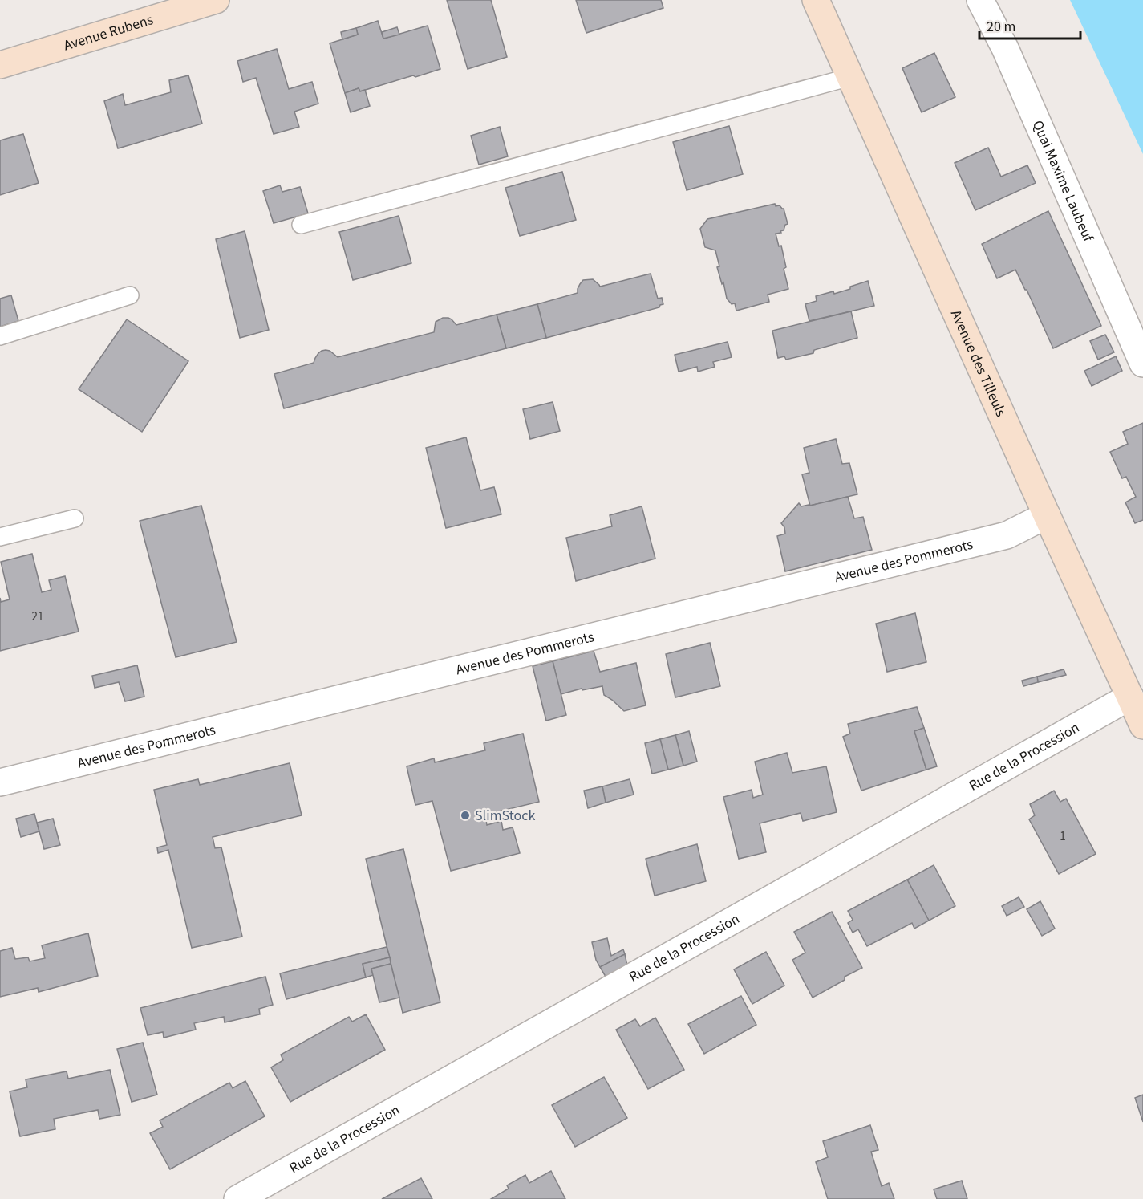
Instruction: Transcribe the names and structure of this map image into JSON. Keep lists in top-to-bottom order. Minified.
{"streets":{"main road":["Avenue Rubens","Avenue des Tilleuls"],"street":["Quai Maxime Laubeuf","Avenue des Pommerots","Rue de la Procession"]},"crossings":[["Avenue des Tilleuls","Avenue des Pommerots"],["Avenue des Tilleuls","Rue de la Procession"]],"places":["SlimStock"],"house_numbers":["21","1"],"scale_bar":"20 m"}
